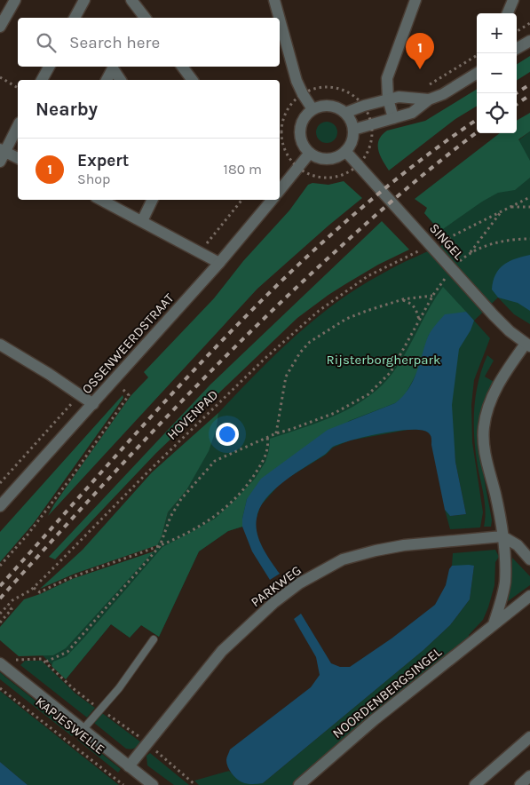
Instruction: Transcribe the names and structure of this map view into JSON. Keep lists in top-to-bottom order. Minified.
{"streets":{"street":["SINGEL","OSSENWEERDSTRAAT","PARKWEG","NOORDENBERGSINGEL","KAPJESWELLE"],"path":["HOVENPAD"]},"crossings":[["SINGEL","OSSENWEERDSTRAAT"],["PARKWEG","KAPJESWELLE"]],"parks":["Rijsterborgherpark"],"page":{"map_buttons":["+","−"],"search":"Search here","pins":"1","heading":"Nearby","list":[{"mark":"1","name":"Expert","note":"Shop","value":"180 m"}]}}
